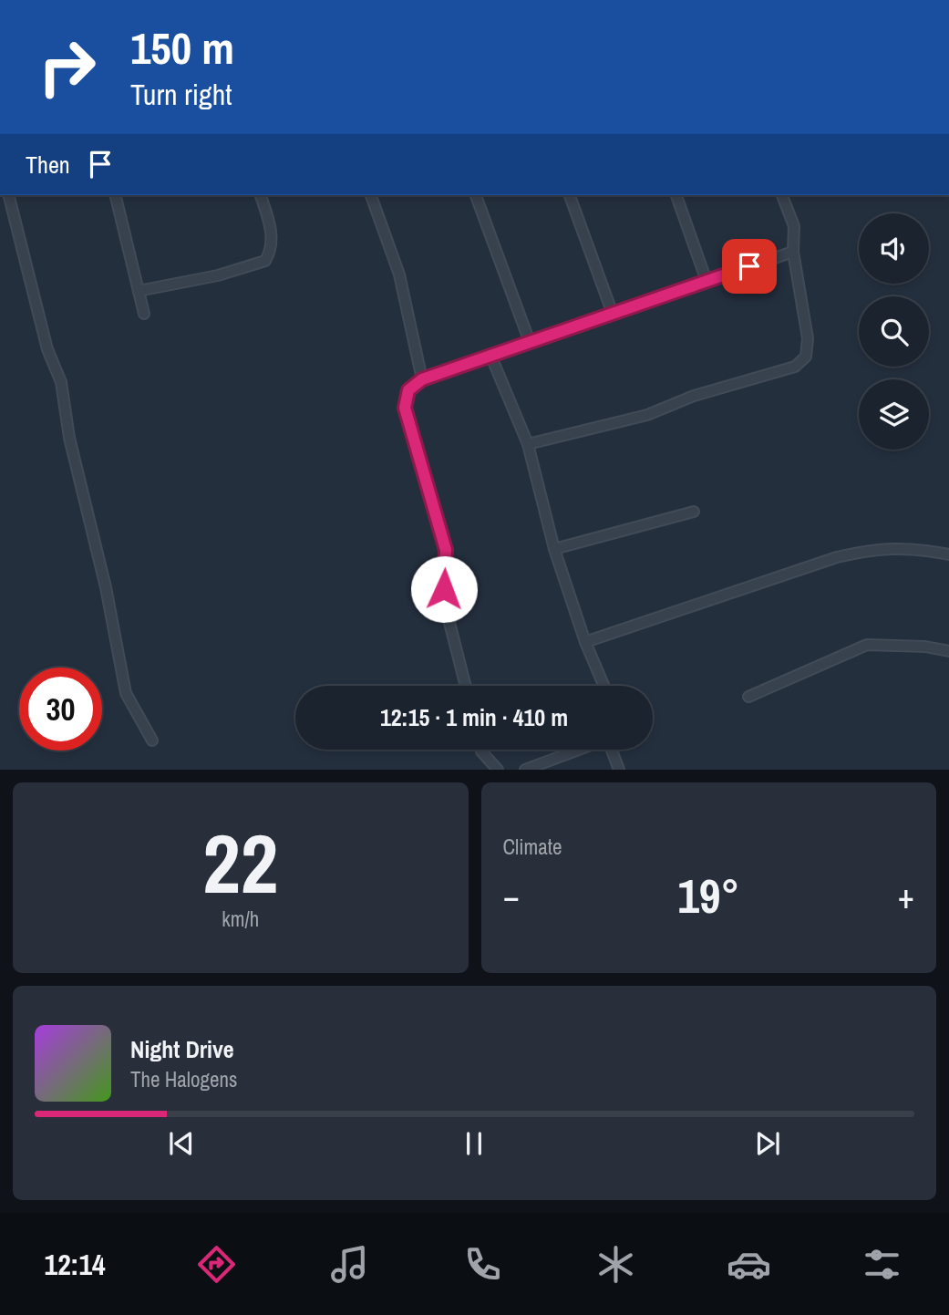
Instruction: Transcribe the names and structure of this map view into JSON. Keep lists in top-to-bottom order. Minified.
{"page":{"turn":["150 m","Turn right"],"then":"Then","limit":"30","trip":"12:15 · 1 min · 410 m","tile":[["22","km/h"],"Climate"],"heat":["−","19°","+"],"song":["Night Drive","The Halogens"],"tabs":"12:14"}}
